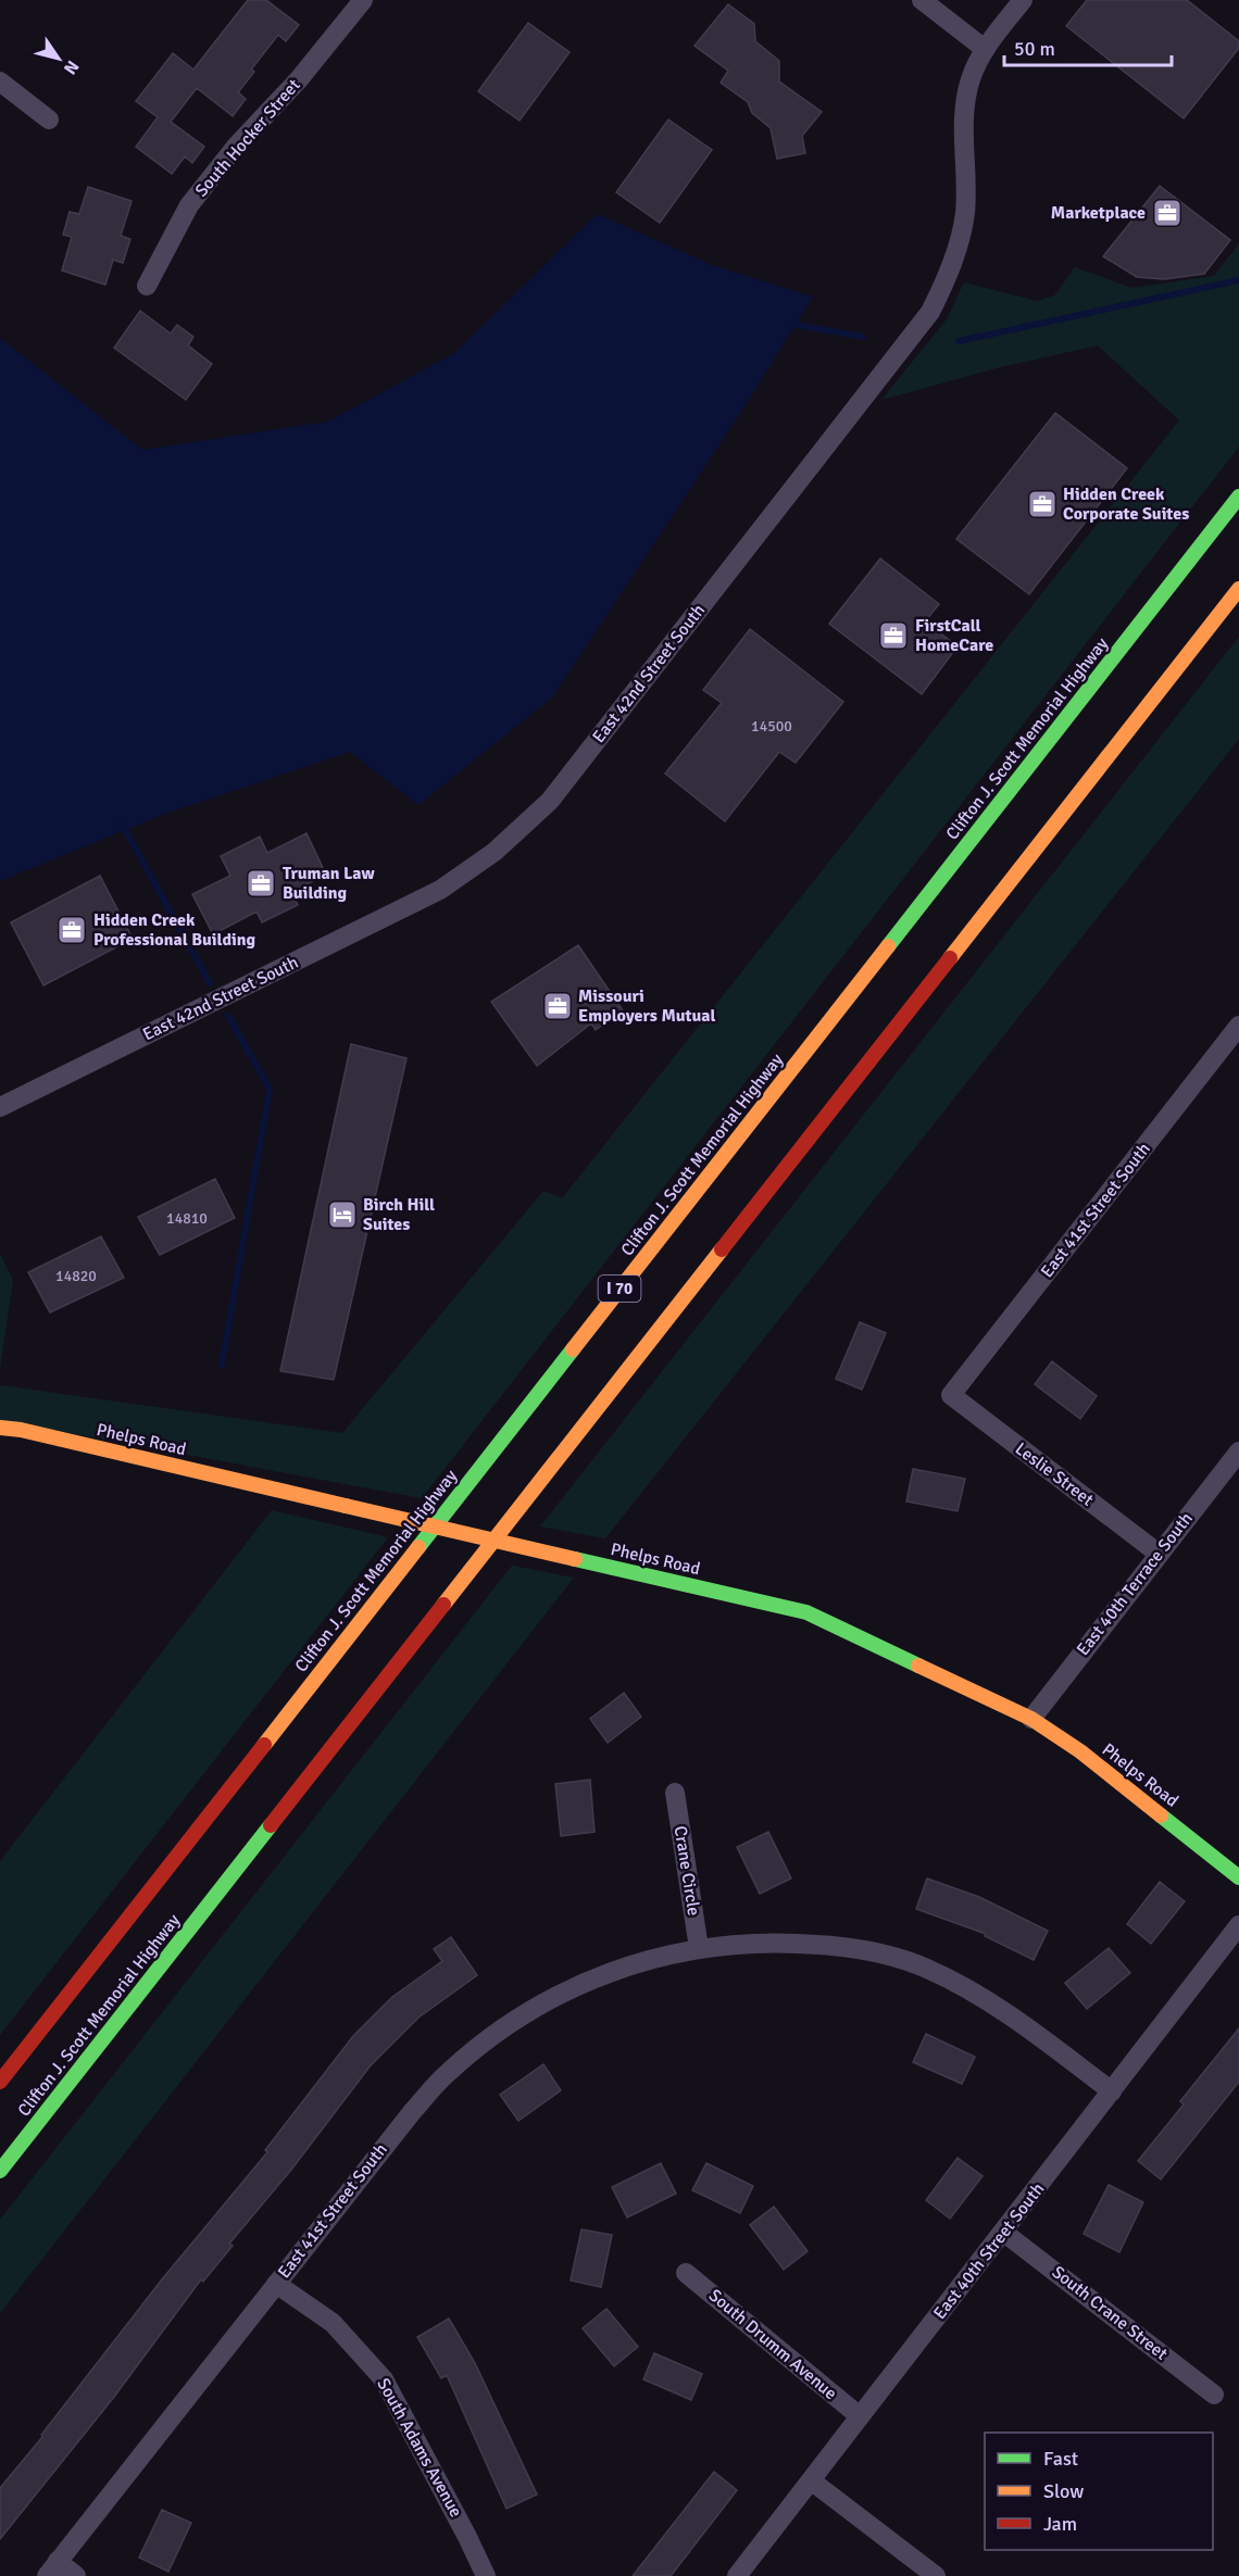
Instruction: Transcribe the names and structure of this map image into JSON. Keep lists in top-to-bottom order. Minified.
{"streets":{"main road":["Clifton J. Scott Memorial Highway","I 70","Phelps Road"],"street":["South Hocker Street","East 42nd Street South","East 41st Street South","Leslie Street","East 40th Terrace South","Crane Circle","East 40th Street South","South Crane Street","South Drumm Avenue","South Adams Avenue"]},"crossings":[["East 41st Street South","Leslie Street"],["East 41st Street South","Crane Circle"],["East 41st Street South","South Adams Avenue"],["Phelps Road","East 40th Terrace South"],["Leslie Street","East 40th Terrace South"],["East 40th Street South","South Crane Street"],["East 40th Street South","South Drumm Avenue"]],"places":{"office":["Marketplace","Hidden Creek Corporate Suites","FirstCall HomeCare","Truman Law Building","Hidden Creek Professional Building","Missouri Employers Mutual"],"hotel":["Birch Hill Suites"]},"house_numbers":["14500","14810","14820"],"legend":["Fast","Slow","Jam"],"scale_bar":"50 m","north":"bottom right"}
